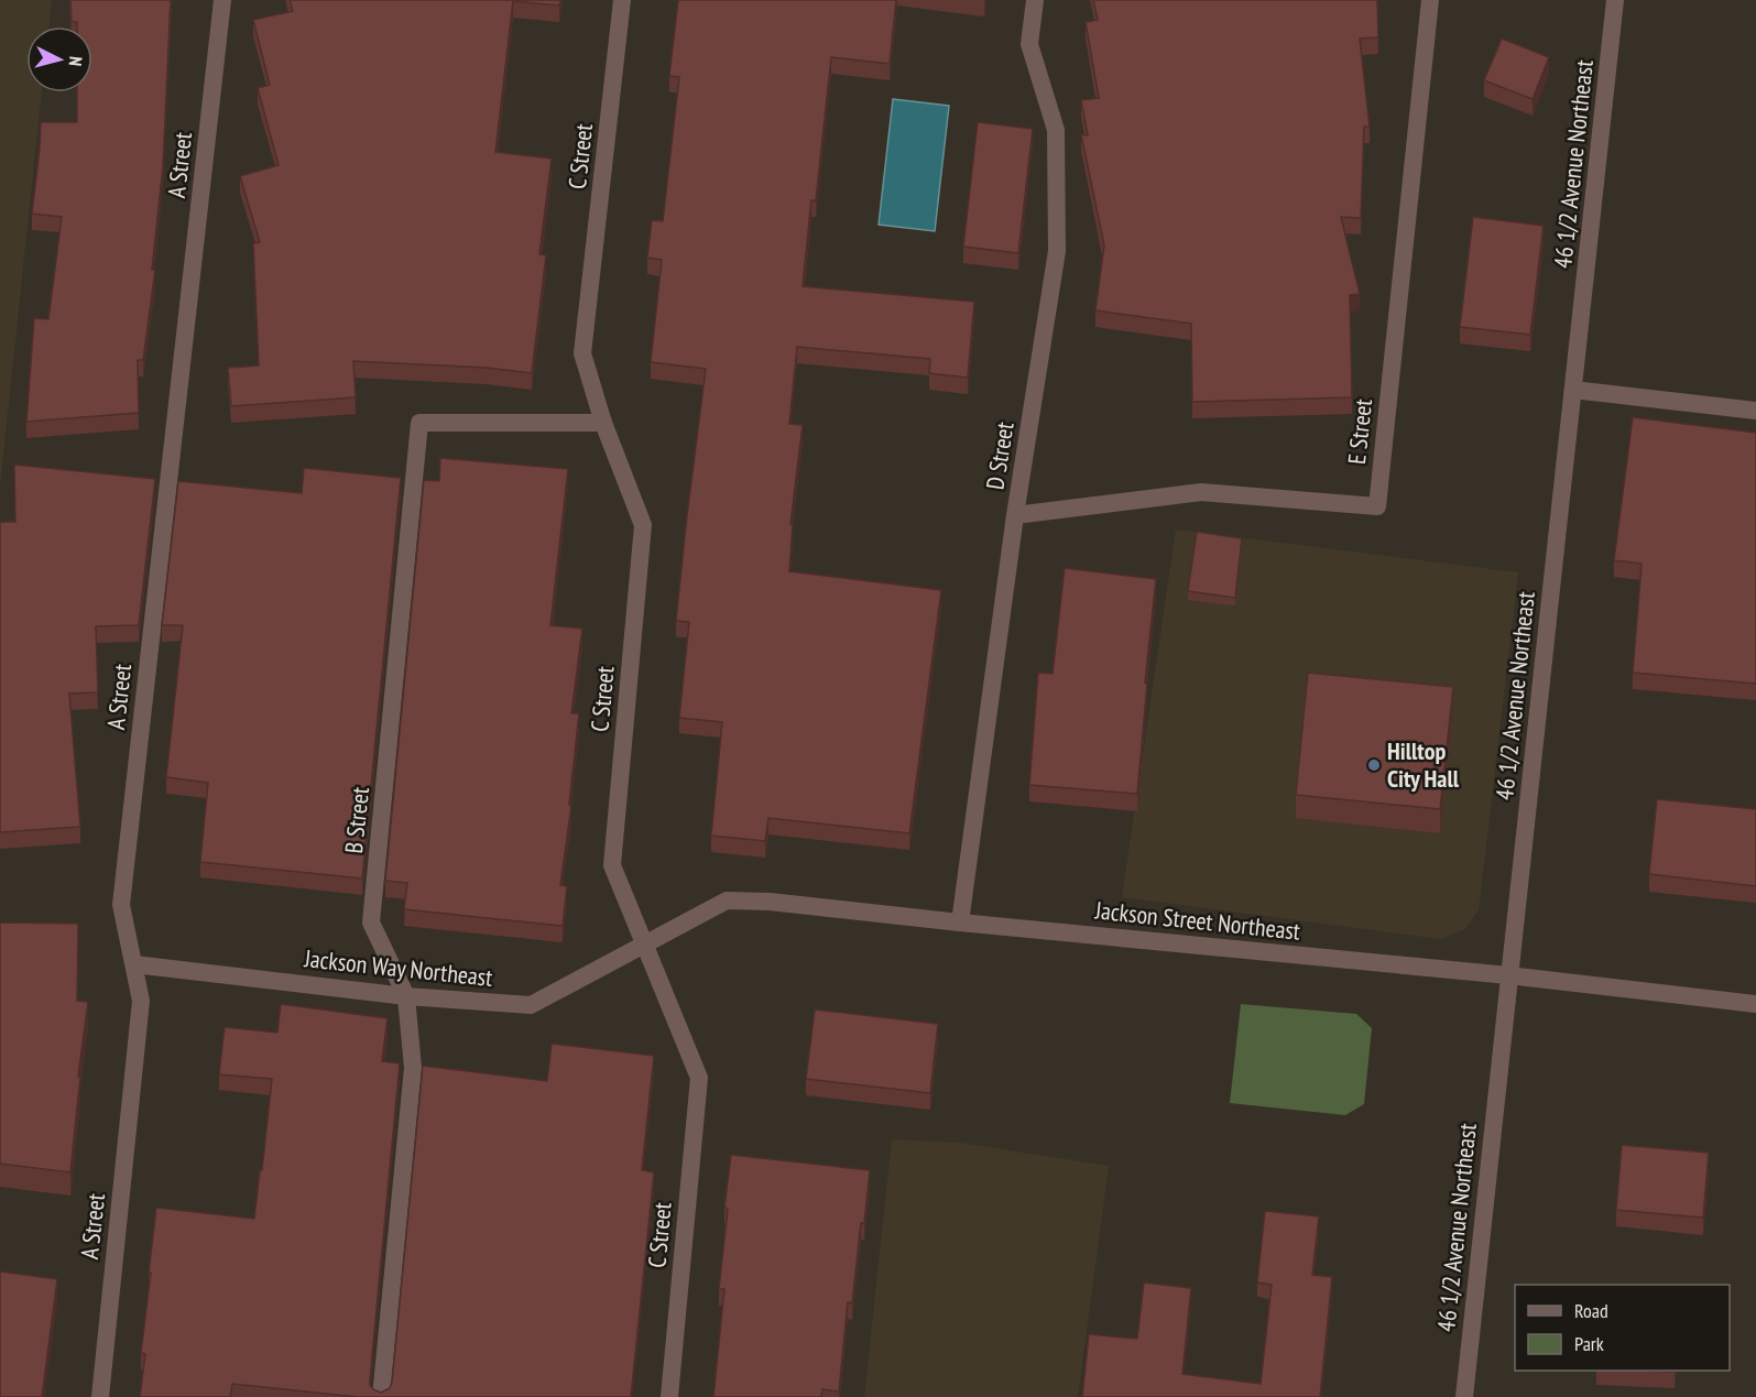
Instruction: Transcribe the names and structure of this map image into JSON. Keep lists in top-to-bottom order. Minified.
{"streets":{"street":["C Street","46 1/2 Avenue Northeast","A Street","E Street","D Street","B Street","Jackson Street Northeast","Jackson Way Northeast"]},"crossings":[["C Street","B Street"],["C Street","Jackson Street Northeast"],["C Street","Jackson Way Northeast"],["46 1/2 Avenue Northeast","Jackson Street Northeast"],["A Street","Jackson Way Northeast"],["E Street","D Street"],["D Street","Jackson Street Northeast"],["B Street","Jackson Way Northeast"],["Jackson Street Northeast","Jackson Way Northeast"]],"places":["Hilltop City Hall"],"legend":["Road","Park"],"north":"right"}
